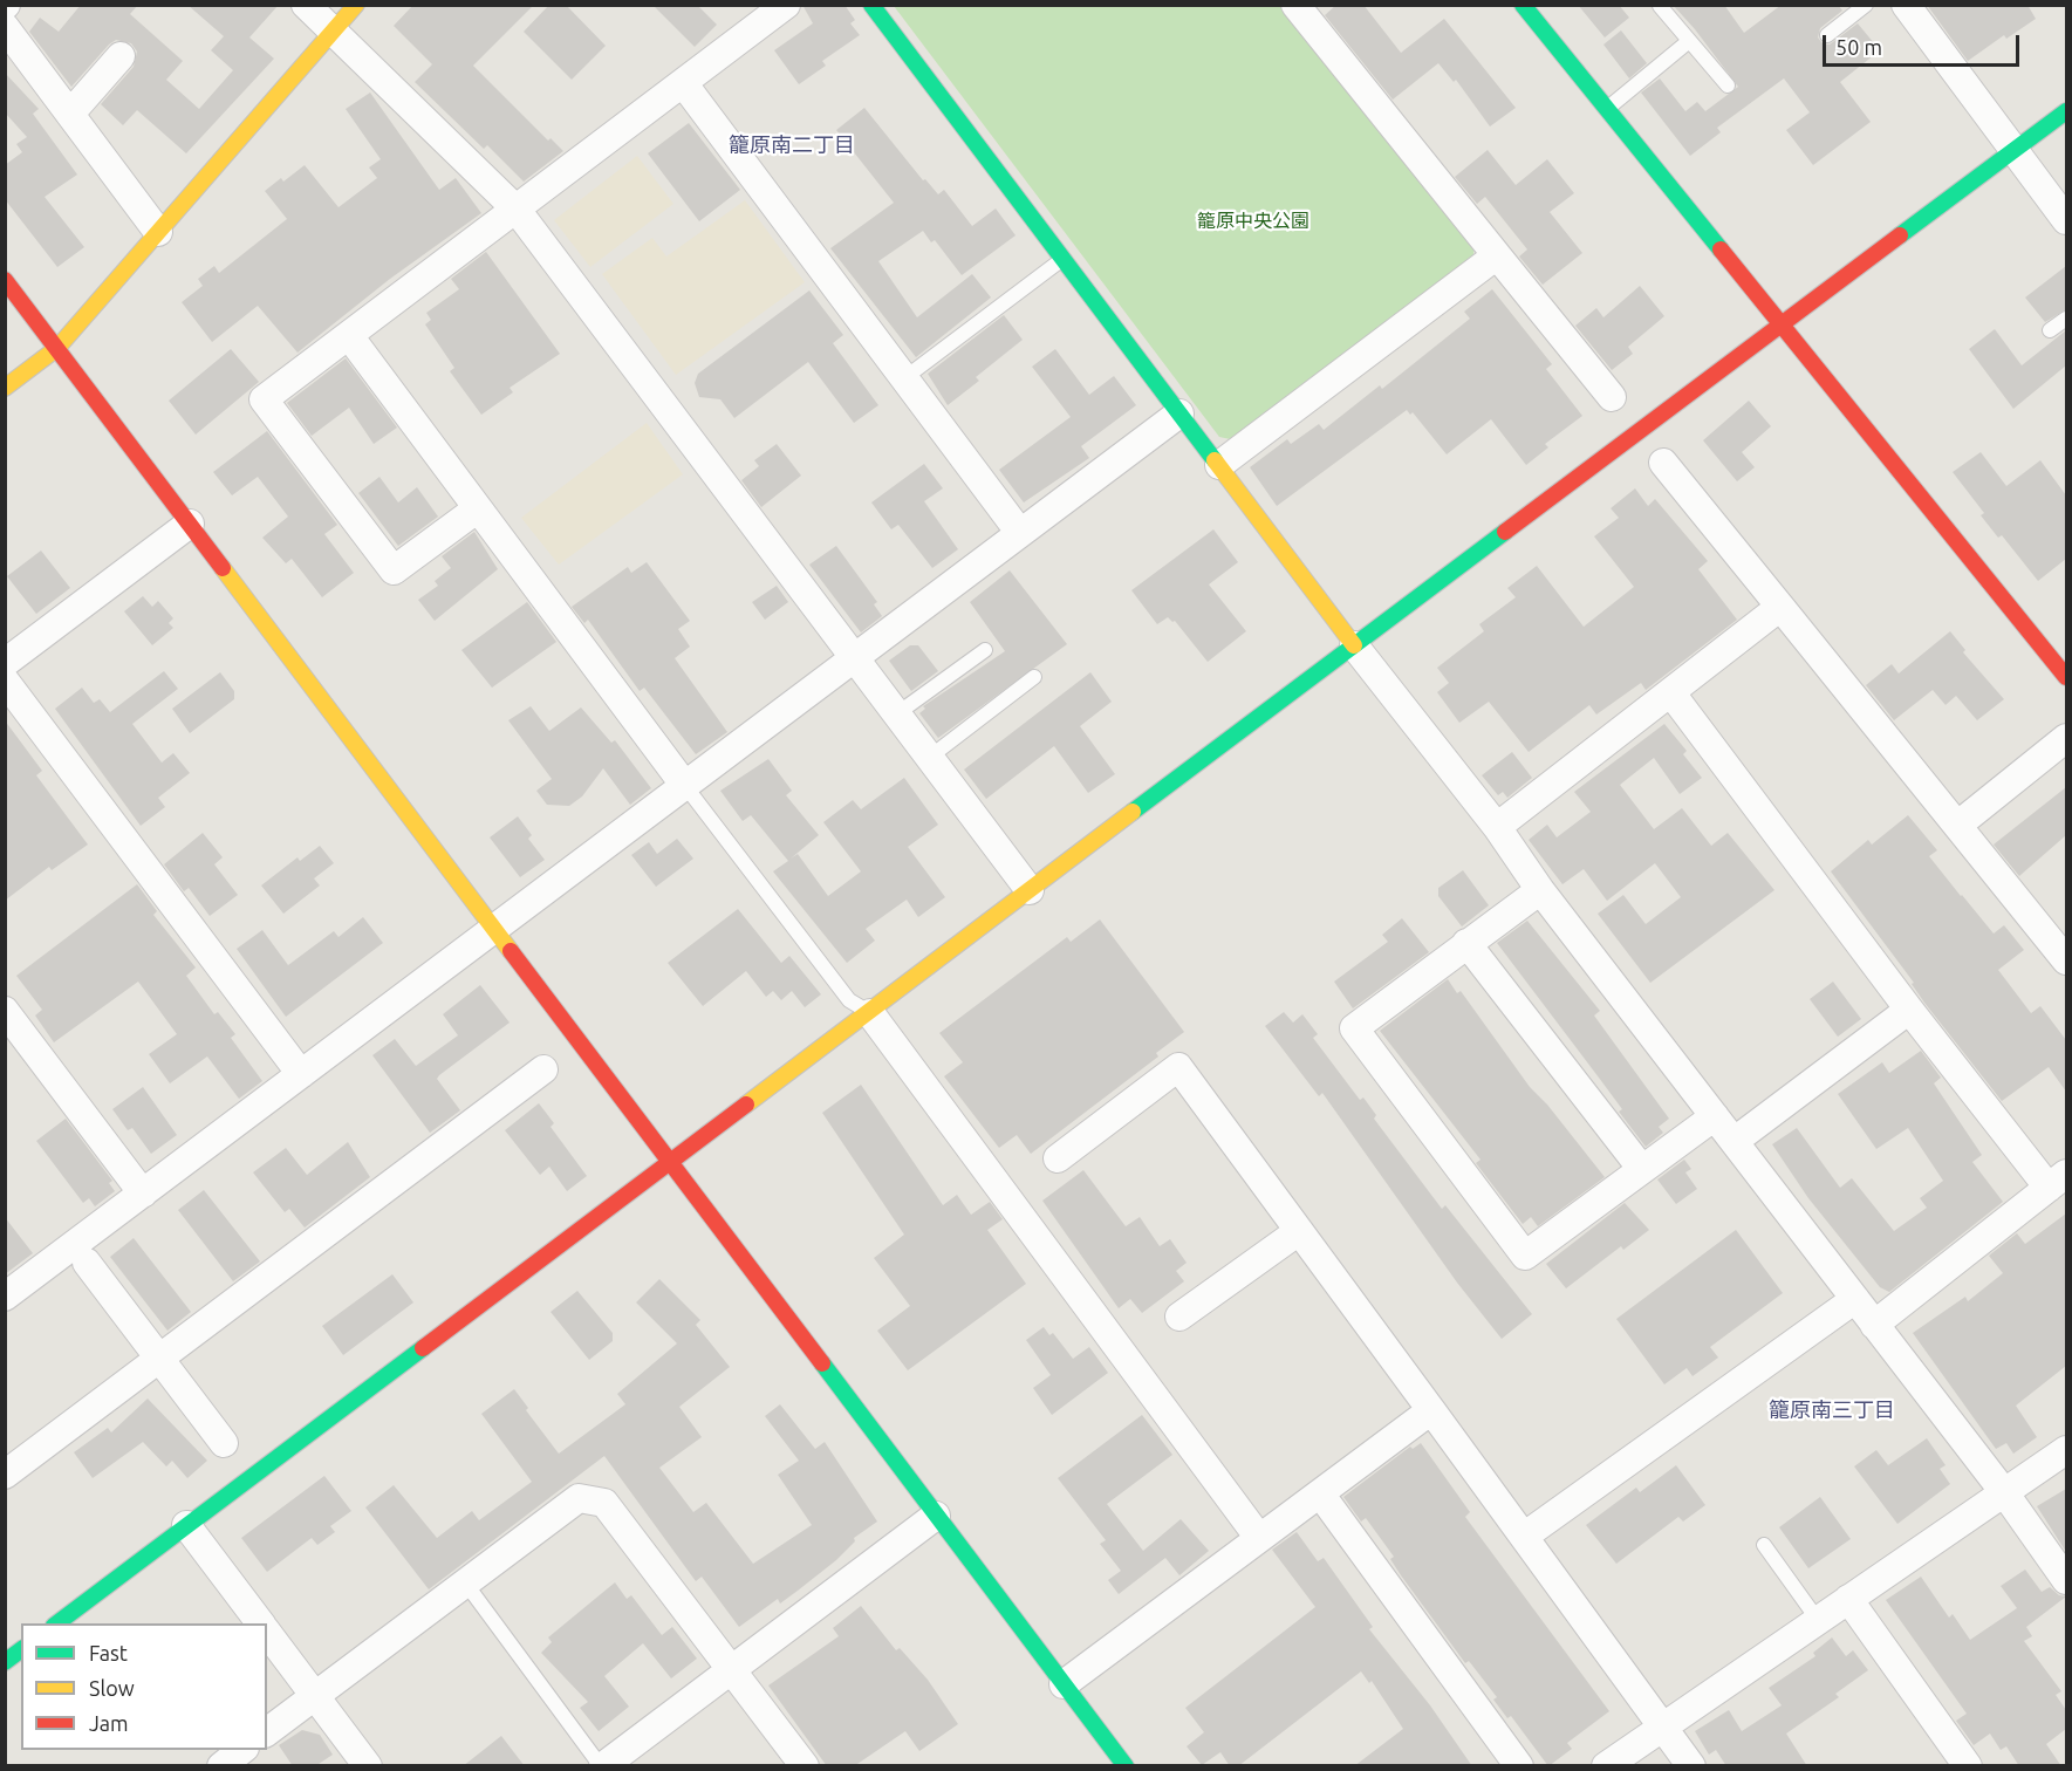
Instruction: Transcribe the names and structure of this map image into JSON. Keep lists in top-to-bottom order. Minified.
{"districts":["籠原南二丁目","籠原南三丁目"],"parks":["籠原中央公園"],"legend":["Fast","Slow","Jam"],"scale_bar":"50 m"}
